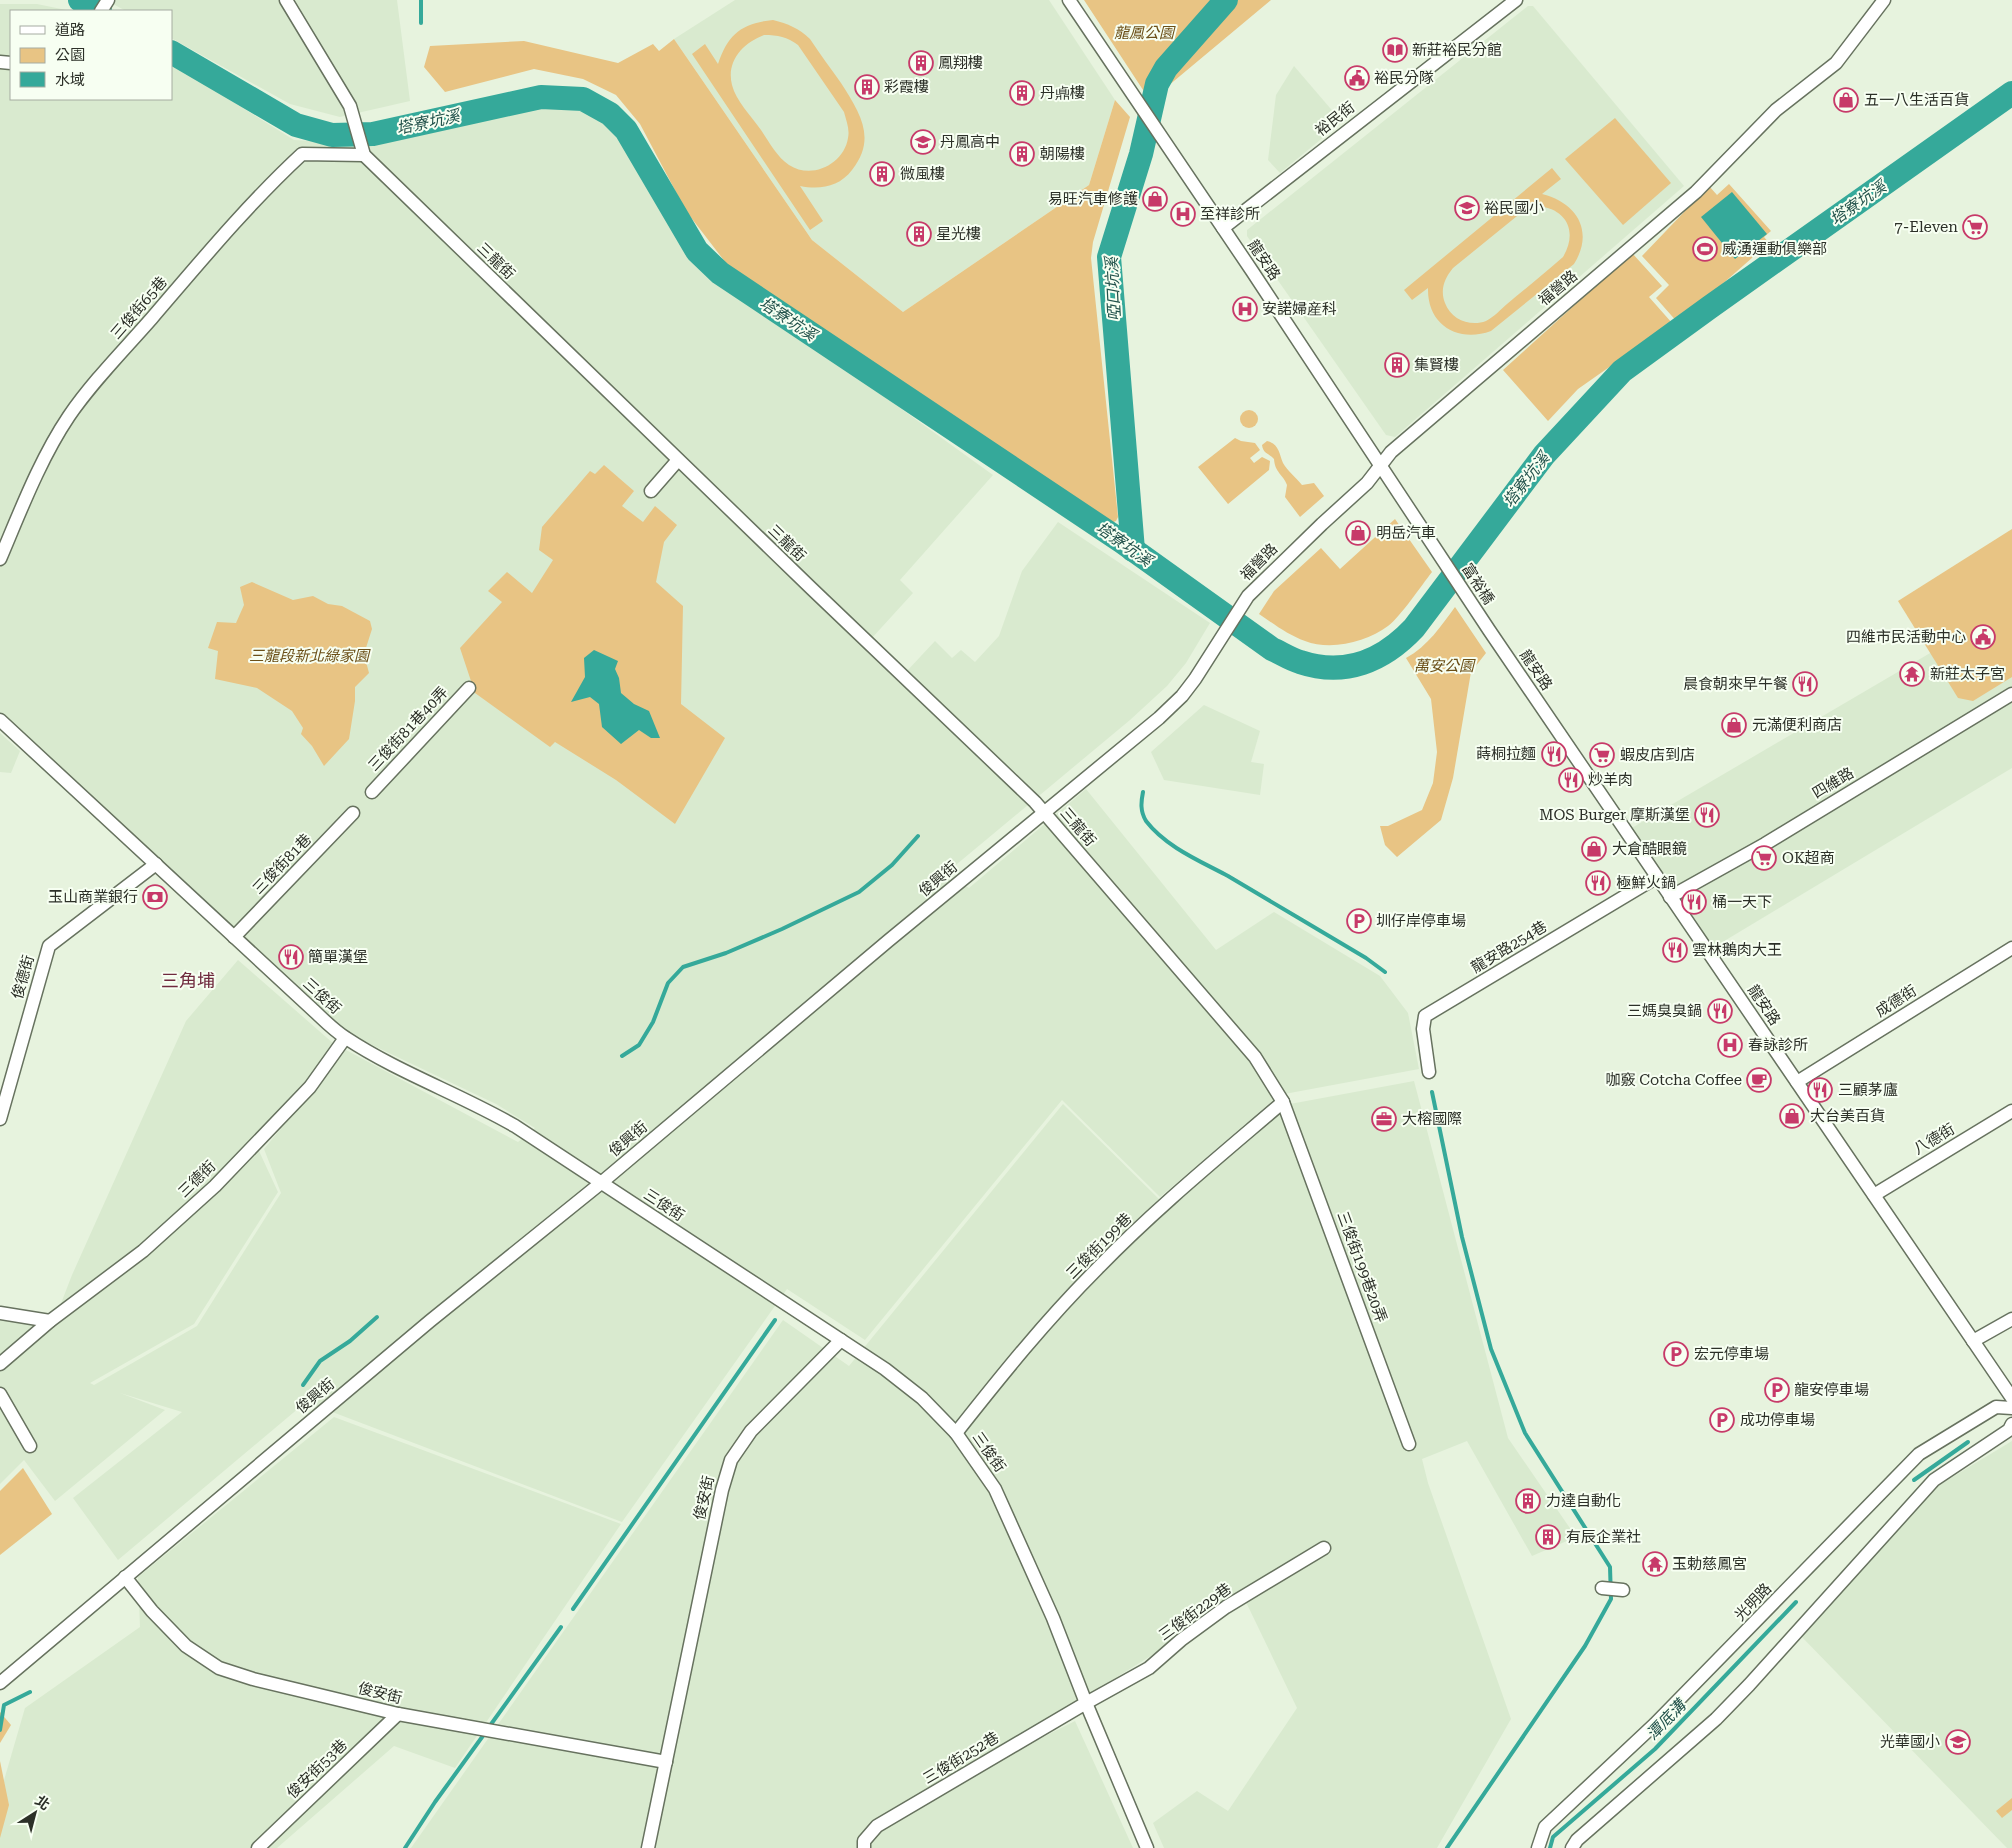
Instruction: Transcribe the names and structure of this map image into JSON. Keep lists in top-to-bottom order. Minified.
{"streets":{"street":["裕民街","龍安路","三龍街","福營路","三俊街65巷","富裕橋","三俊街81巷40弄","四維路","三俊街81巷","俊興街","龍安路254巷","俊德街","三俊街","成德街","八德街","三德街","三俊街199巷","三俊街199巷20弄","俊安街","光明路","三俊街229巷","三俊街252巷","俊安街53巷"]},"crossings":[["裕民街","龍安路"],["龍安路","福營路"],["龍安路","富裕橋"],["龍安路","四維路"],["龍安路","龍安路254巷"],["龍安路","成德街"],["龍安路","八德街"],["三龍街","三俊街65巷"],["三龍街","俊興街"],["三龍街","三俊街199巷"],["三龍街","三俊街199巷20弄"],["福營路","俊興街"],["三俊街81巷","三俊街"],["俊興街","三俊街"],["俊興街","俊安街"],["俊德街","三俊街"],["三俊街","三德街"],["三俊街","三俊街199巷"],["三俊街","俊安街"],["三俊街","三俊街229巷"],["三俊街","三俊街252巷"],["三俊街199巷","三俊街199巷20弄"],["俊安街","俊安街53巷"],["三俊街229巷","三俊街252巷"]],"districts":["三角埔"],"water":["塔寮坑溪","啞口坑溪","潭底溝"],"parks":["龍鳳公園","三龍段新北綠家園","萬安公園"],"places":{"library":["新莊裕民分館"],"building":["鳳翔樓","彩霞樓","丹鼑樓","朝陽樓","微風樓","星光樓","集賢樓","力達自動化","有辰企業社"],"public building":["裕民分隊","四維市民活動中心"],"shop":["五一八生活百貨","易旺汽車修護","明岳汽車","元滿便利商店","大倉酷眼鏡","大台美百貨"],"school or university":["丹鳳高中","裕民國小","光華國小"],"hospital":["至祥診所","安諾婦産科","春詠診所"],"supermarket":["7-Eleven","蝦皮店到店","OK超商"],"sports":["威湧運動俱樂部"],"temple":["新莊太子宮","玉勅慈鳳宮"],"restaurant":["晨食朝來早午餐","蒔桐拉麵","炒羊肉","MOS Burger 摩斯漢堡","極鮮火鍋","桶一天下","雲林鵝肉大王","簡單漢堡","三媽臭臭鍋","三顧茅廬"],"bank":["玉山商業銀行"],"parking":["圳仔岸停車場","宏元停車場","龍安停車場","成功停車場"],"cafe":["咖竅 Cotcha Coffee"],"office":["大榕國際"]},"legend":["道路","公園","水域"],"north":"top right"}
